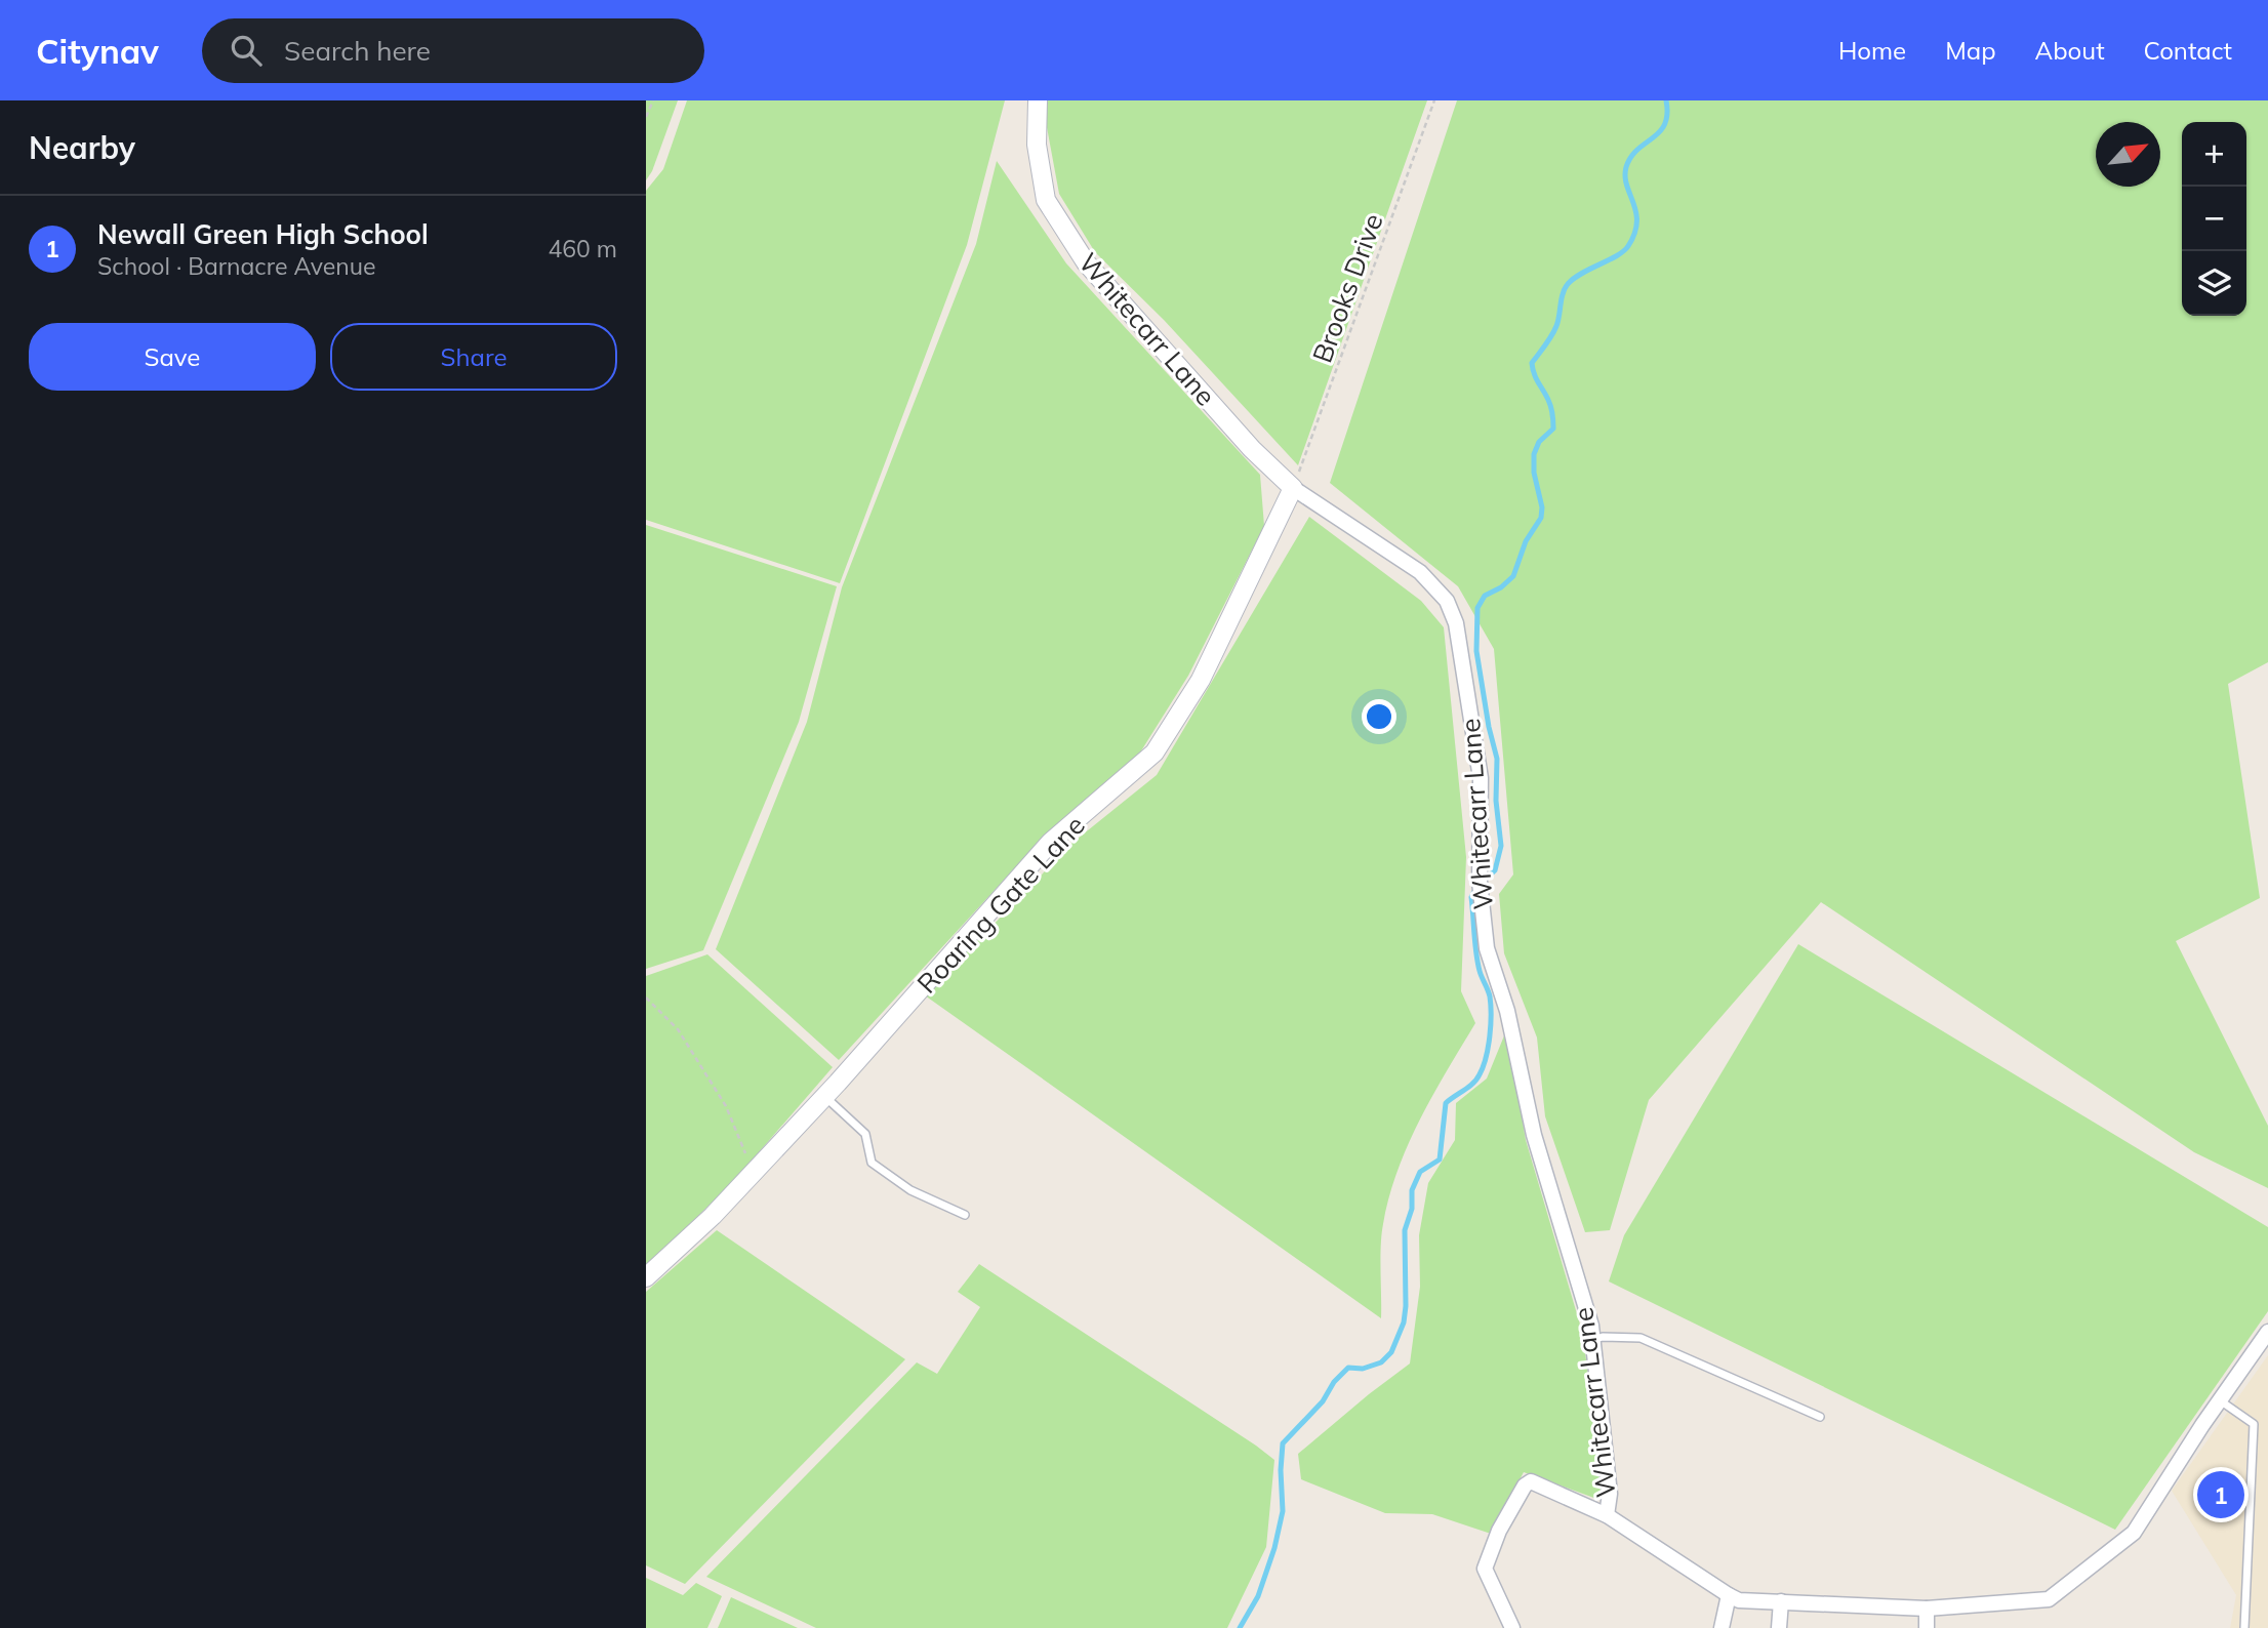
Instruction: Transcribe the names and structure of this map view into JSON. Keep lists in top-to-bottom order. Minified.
{"streets":{"street":["Whitecarr Lane","Roaring Gate Lane"],"path":["Brooks Drive"]},"crossings":[["Brooks Drive","Whitecarr Lane"],["Brooks Drive","Roaring Gate Lane"],["Whitecarr Lane","Roaring Gate Lane"]],"north":"top right","page":{"header":"Citynav","search":"Search here","nav":["Home","Map","About","Contact"],"heading":"Nearby","map_buttons":["+","−"],"list":[{"mark":"1","name":"Newall Green High School","note":"School · Barnacre Avenue","value":"460 m"}],"buttons":["Save","Share"],"pins":"1"}}
